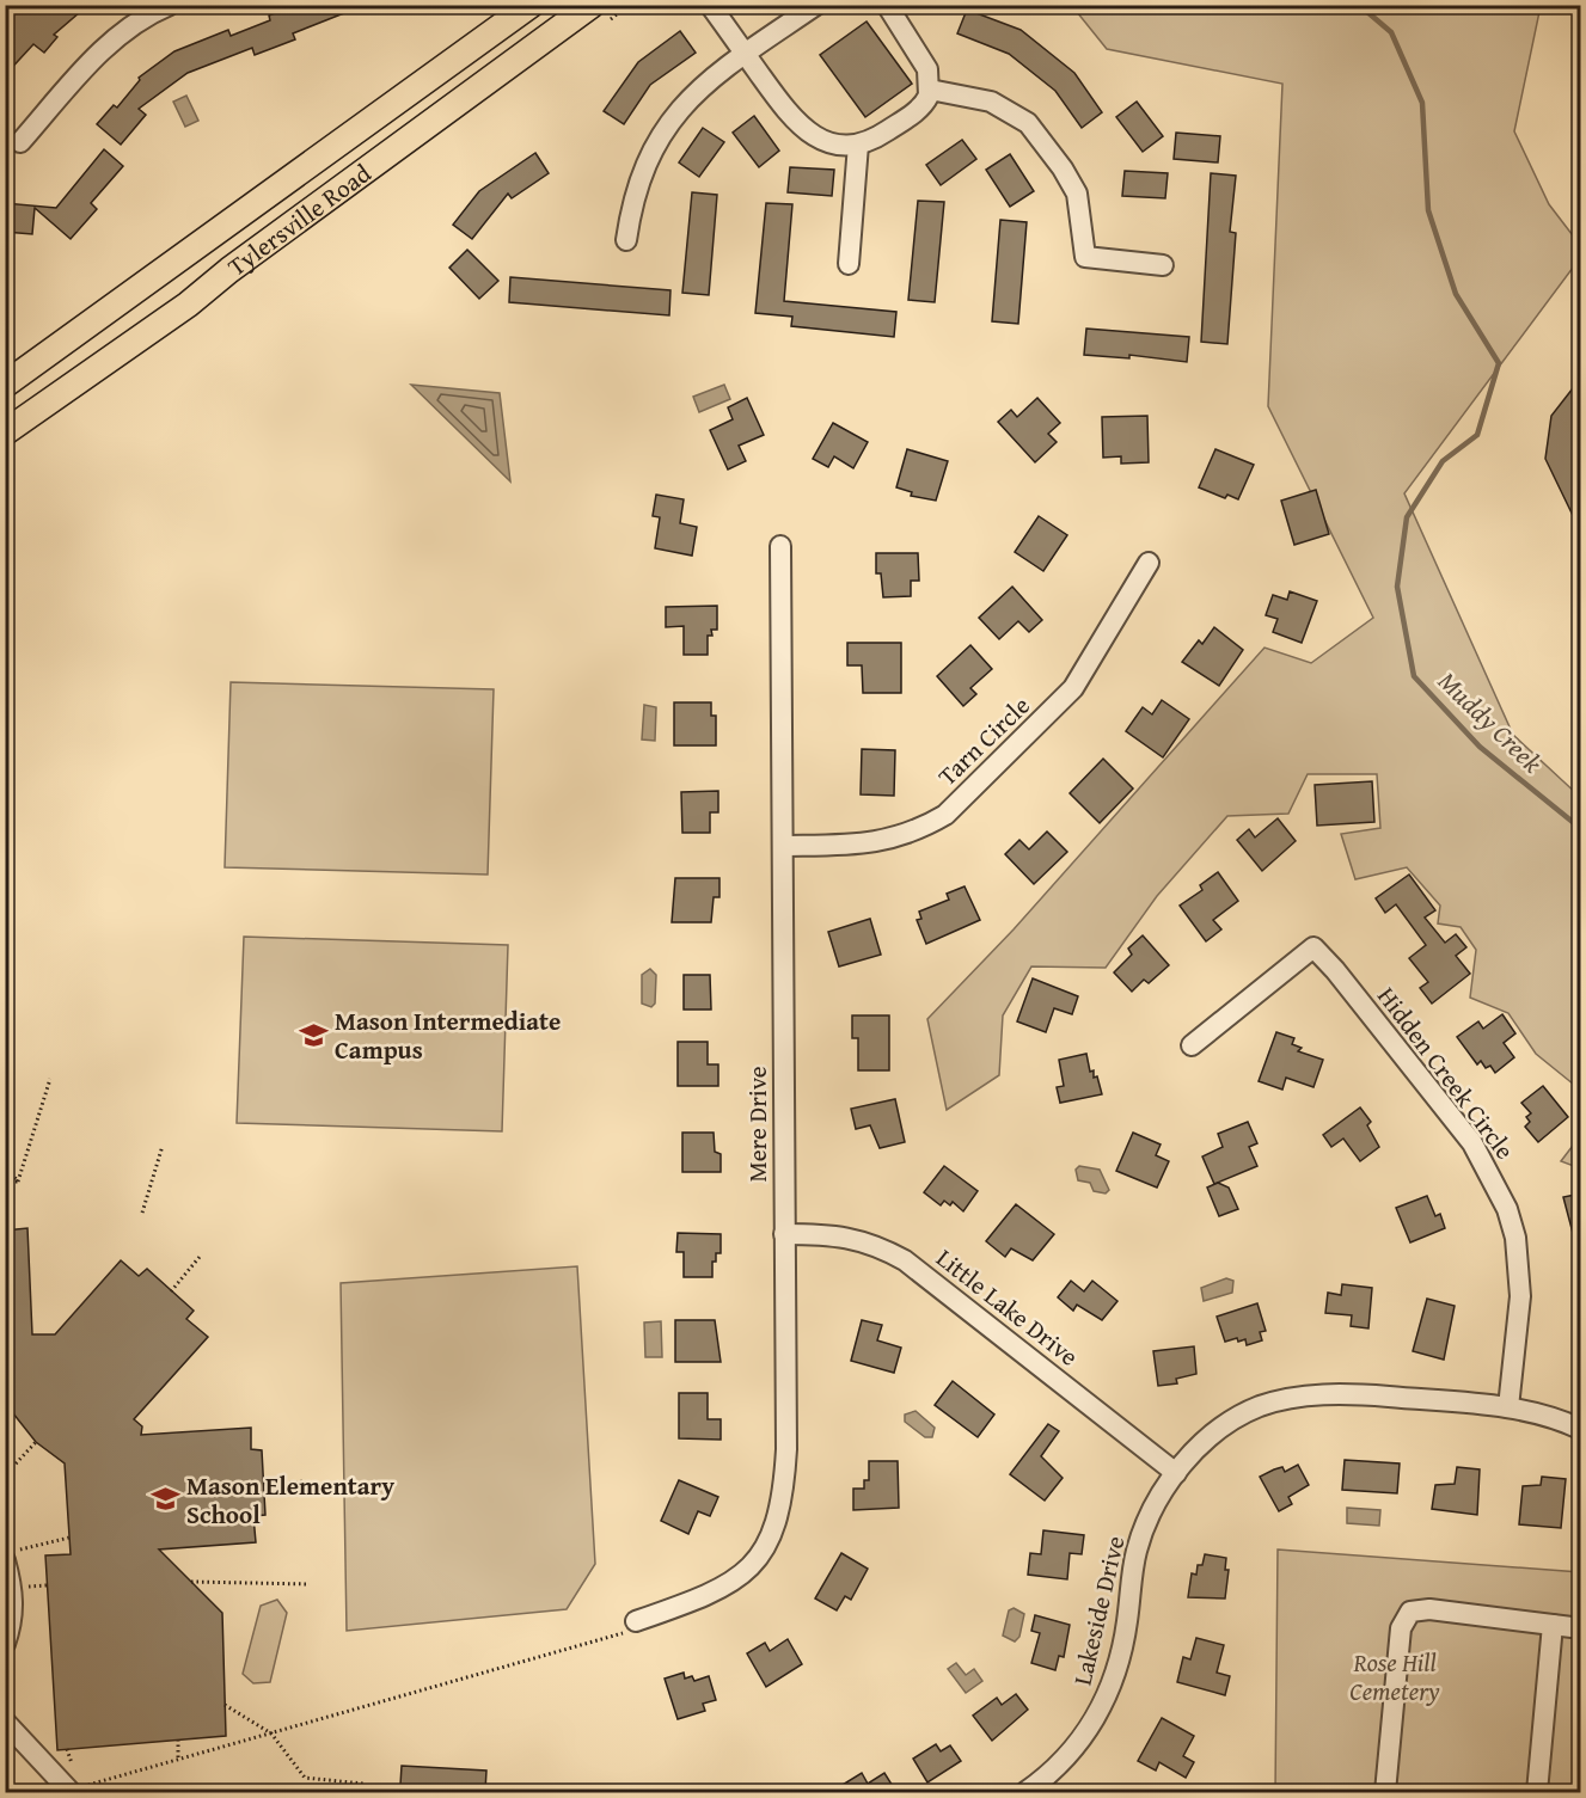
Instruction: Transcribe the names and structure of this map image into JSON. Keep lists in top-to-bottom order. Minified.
{"streets":{"main road":["Tylersville Road"],"street":["Tarn Circle","Hidden Creek Circle","Mere Drive","Little Lake Drive","Lakeside Drive"]},"crossings":[["Tarn Circle","Mere Drive"],["Hidden Creek Circle","Lakeside Drive"],["Mere Drive","Little Lake Drive"],["Little Lake Drive","Lakeside Drive"]],"water":["Muddy Creek"],"parks":["Rose Hill Cemetery"],"places":{"school or university":["Mason Intermediate Campus","Mason Elementary School"]}}
